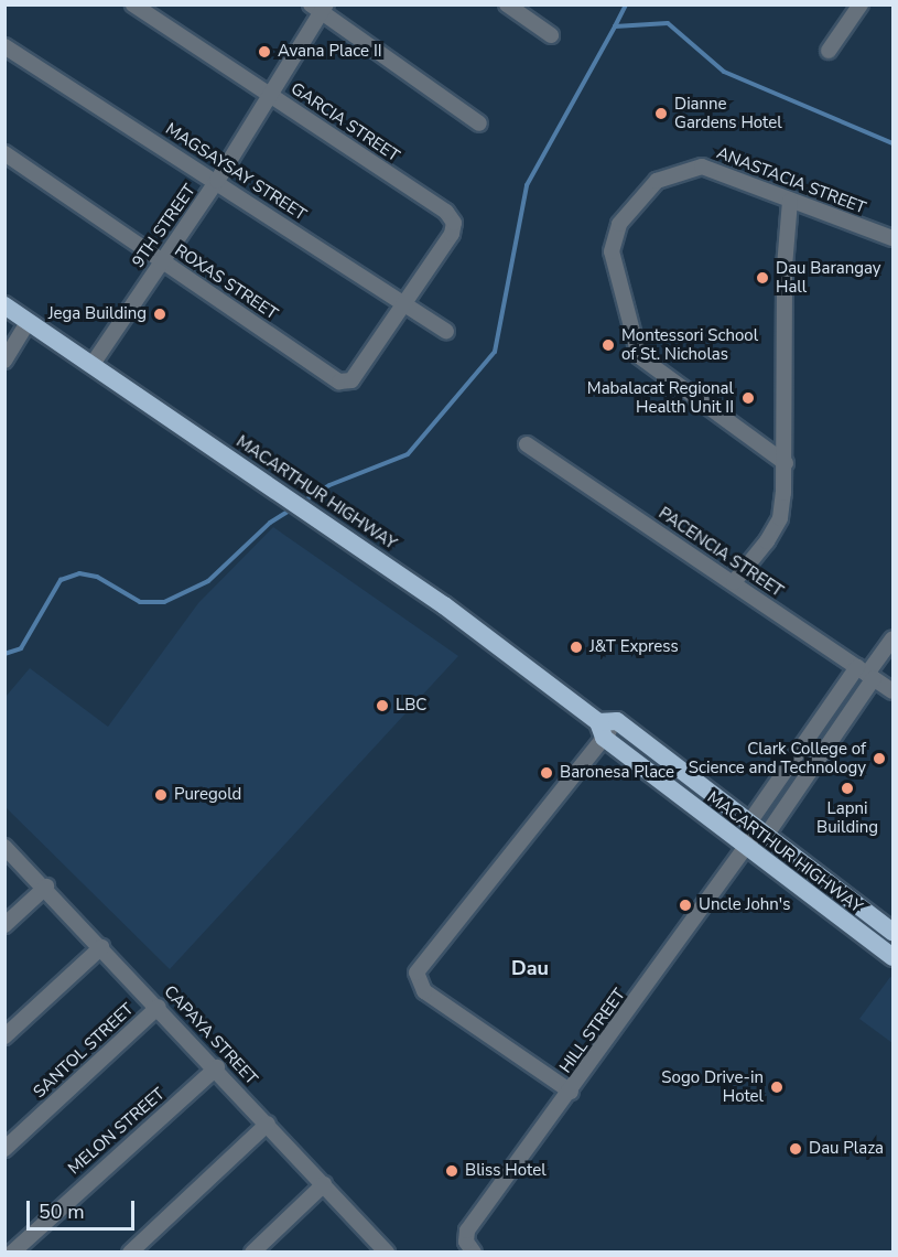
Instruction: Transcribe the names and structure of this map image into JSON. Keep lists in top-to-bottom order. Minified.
{"streets":{"highway":["MACARTHUR HIGHWAY"],"street":["GARCIA STREET","MAGSAYSAY STREET","ANASTACIA STREET","9TH STREET","ROXAS STREET","PACENCIA STREET","HILL STREET","CAPAYA STREET","SANTOL STREET","MELON STREET"]},"crossings":[["GARCIA STREET","MAGSAYSAY STREET"],["GARCIA STREET","9TH STREET"],["GARCIA STREET","ROXAS STREET"],["MAGSAYSAY STREET","9TH STREET"],["MAGSAYSAY STREET","ROXAS STREET"],["9TH STREET","ROXAS STREET"],["9TH STREET","MACARTHUR HIGHWAY"],["MACARTHUR HIGHWAY","HILL STREET"],["CAPAYA STREET","SANTOL STREET"],["CAPAYA STREET","MELON STREET"]],"districts":["Dau"],"places":["Avana Place II","Dianne Gardens Hotel","Dau Barangay Hall","Jega Building","Montessori School of St. Nicholas","Mabalacat Regional Health Unit II","J&T Express","LBC","Clark College of Science and Technology","Baronesa Place","Lapni Building","Puregold","Uncle John's","Sogo Drive-in Hotel","Dau Plaza","Bliss Hotel"],"scale_bar":"50 m"}
